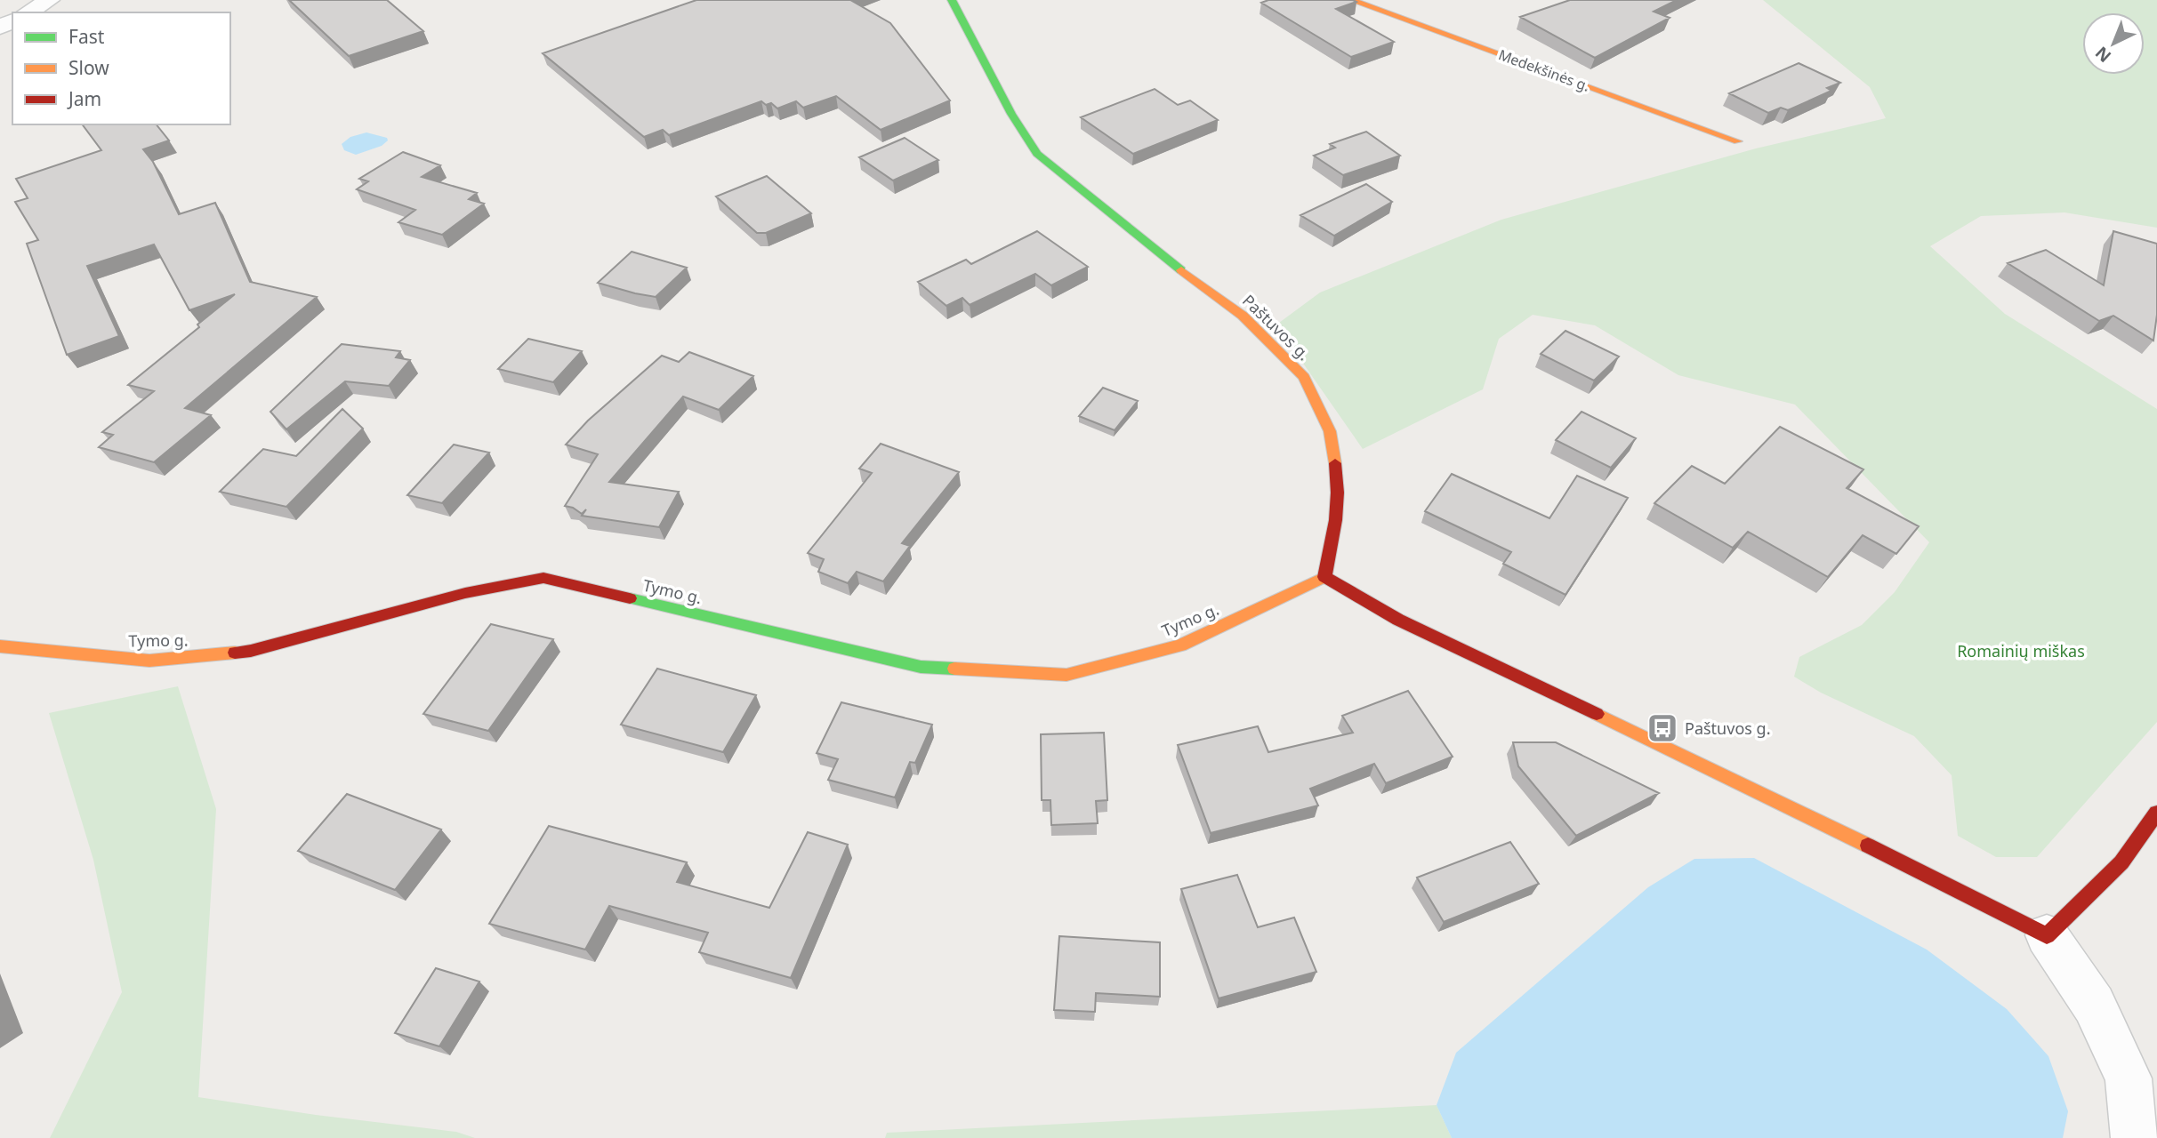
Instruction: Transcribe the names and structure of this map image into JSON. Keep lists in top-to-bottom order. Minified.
{"streets":{"street":["Medekšinės g.","Paštuvos g.","Tymo g."]},"crossings":[["Paštuvos g.","Tymo g."]],"parks":["Romainių miškas"],"places":{"bus stop":["Paštuvos g."]},"legend":["Fast","Slow","Jam"],"north":"bottom left"}
